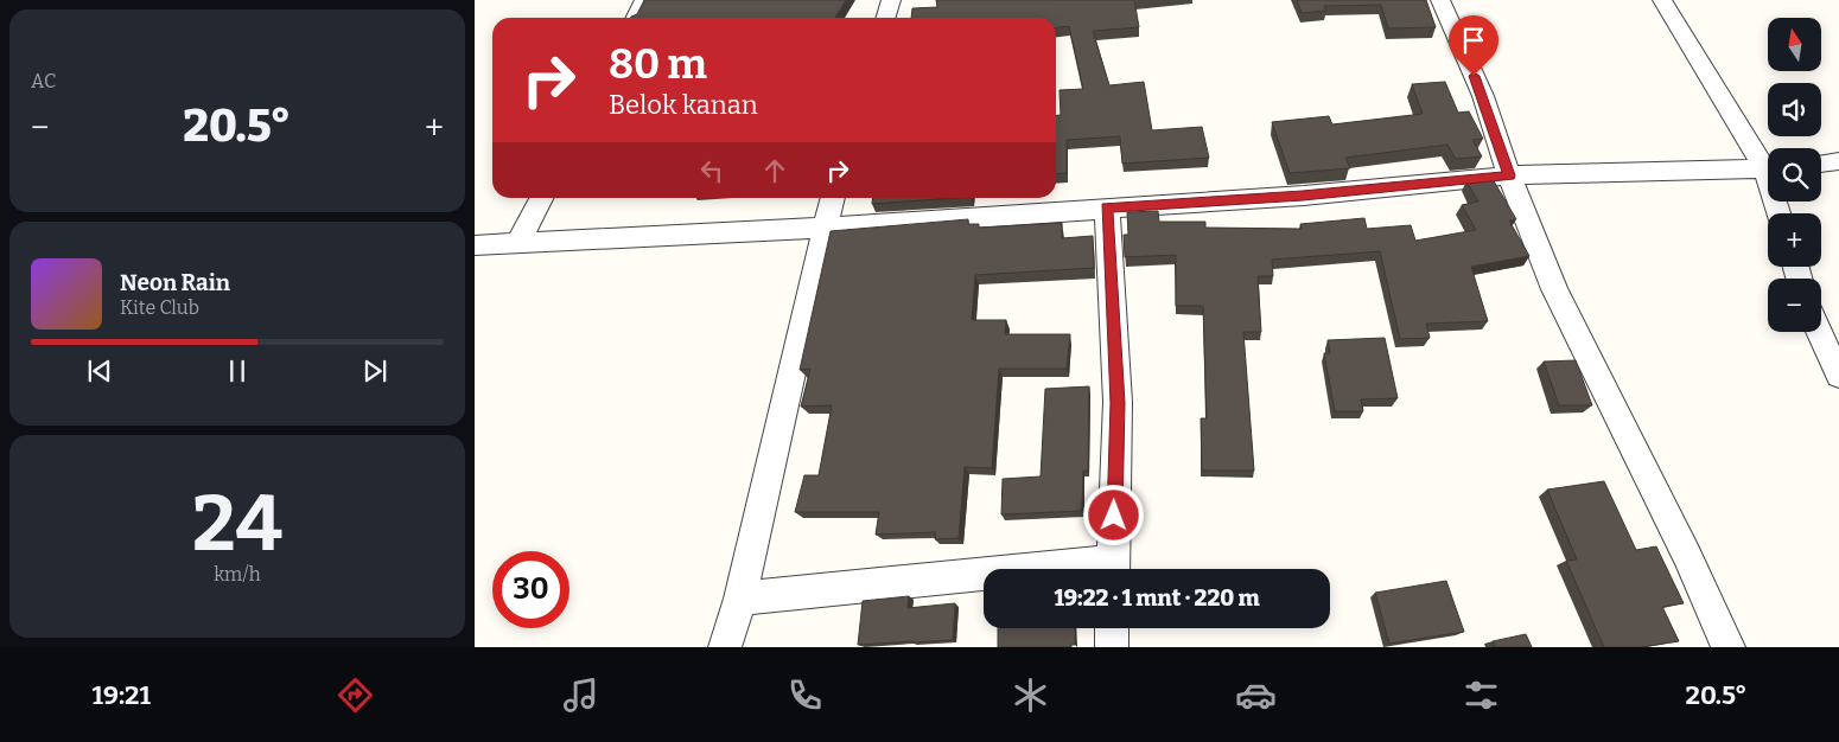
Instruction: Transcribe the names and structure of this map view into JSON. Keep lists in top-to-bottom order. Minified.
{"north":"top","page":{"tile":["AC",["24","km/h"]],"map_buttons":["+","−"],"turn":["80 m","Belok kanan"],"heat":["−","20.5°","+"],"song":["Neon Rain","Kite Club"],"limit":"30","trip":"19:22 · 1 mnt · 220 m","tabs":["19:21","20.5°"]}}
